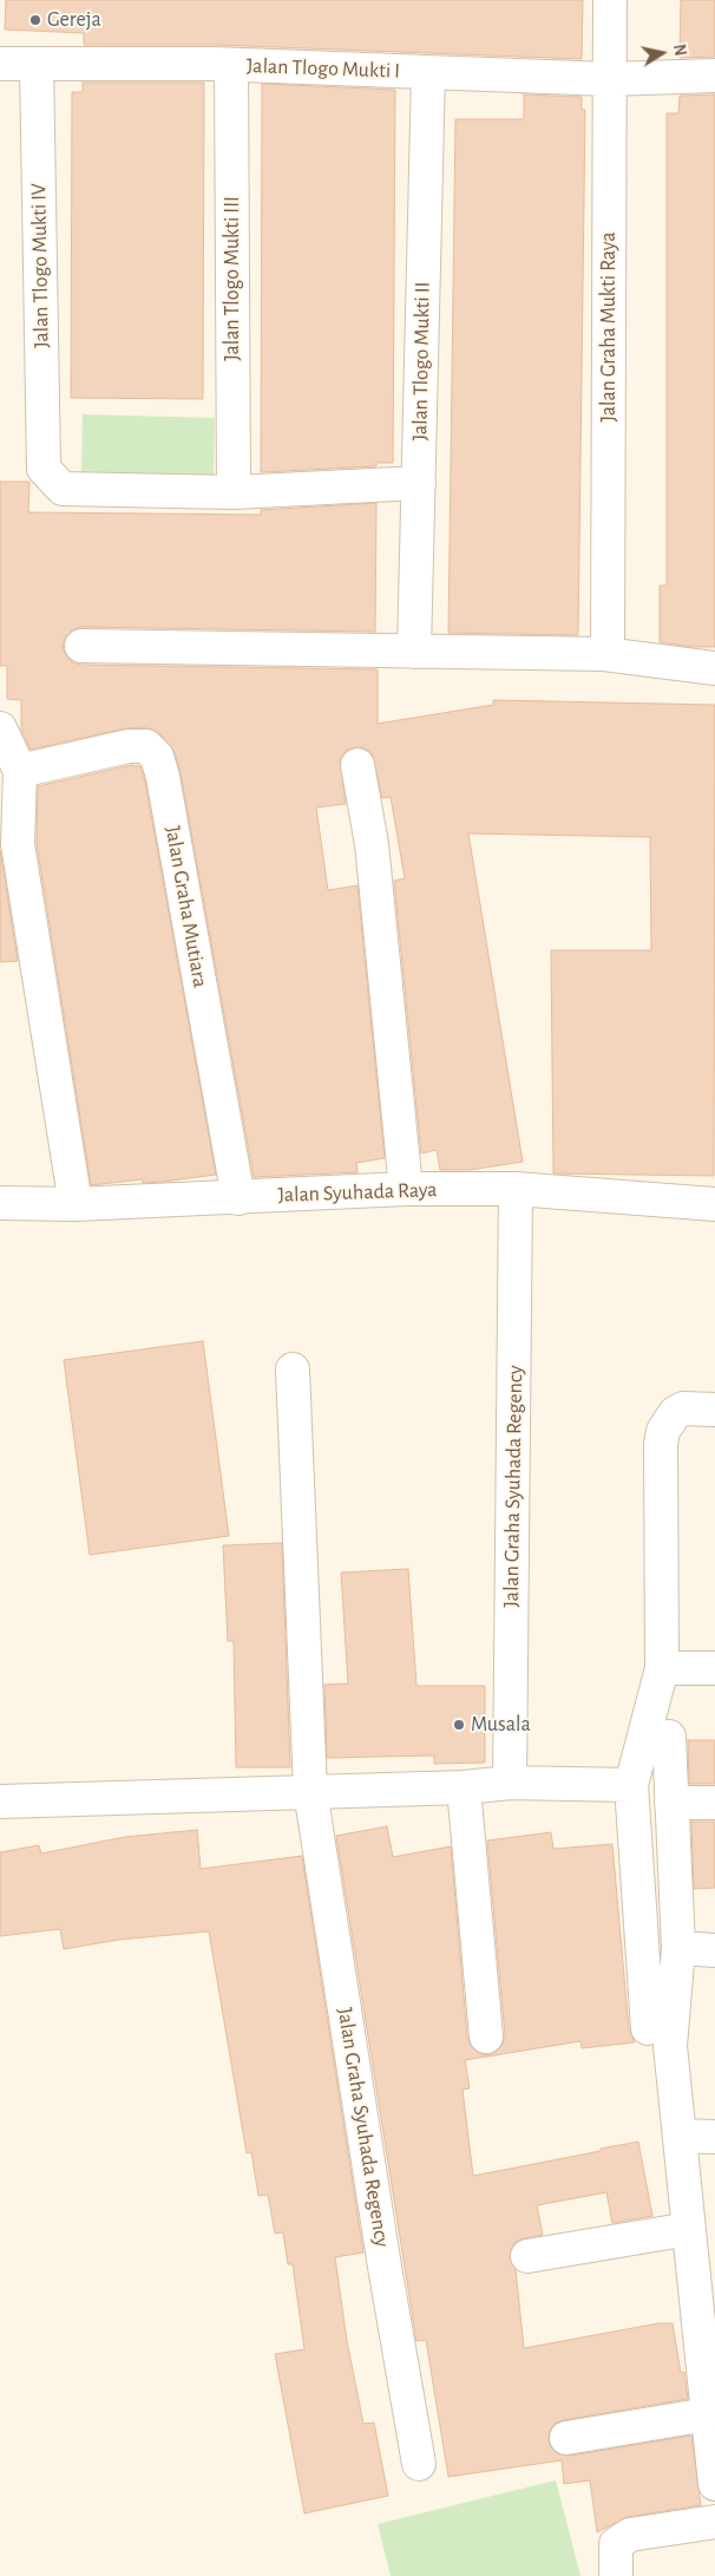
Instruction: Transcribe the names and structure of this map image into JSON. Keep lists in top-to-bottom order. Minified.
{"streets":{"street":["Jalan Tlogo Mukti I","Jalan Tlogo Mukti IV","Jalan Tlogo Mukti III","Jalan Graha Mukti Raya","Jalan Tlogo Mukti II","Jalan Graha Mutiara","Jalan Syuhada Raya","Jalan Graha Syuhada Regency"]},"crossings":[["Jalan Tlogo Mukti I","Jalan Tlogo Mukti IV"],["Jalan Tlogo Mukti I","Jalan Tlogo Mukti III"],["Jalan Tlogo Mukti I","Jalan Graha Mukti Raya"],["Jalan Tlogo Mukti I","Jalan Tlogo Mukti II"],["Jalan Tlogo Mukti IV","Jalan Tlogo Mukti III"],["Jalan Graha Mutiara","Jalan Syuhada Raya"],["Jalan Syuhada Raya","Jalan Graha Syuhada Regency"]],"places":["Gereja","Musala"],"north":"right"}
